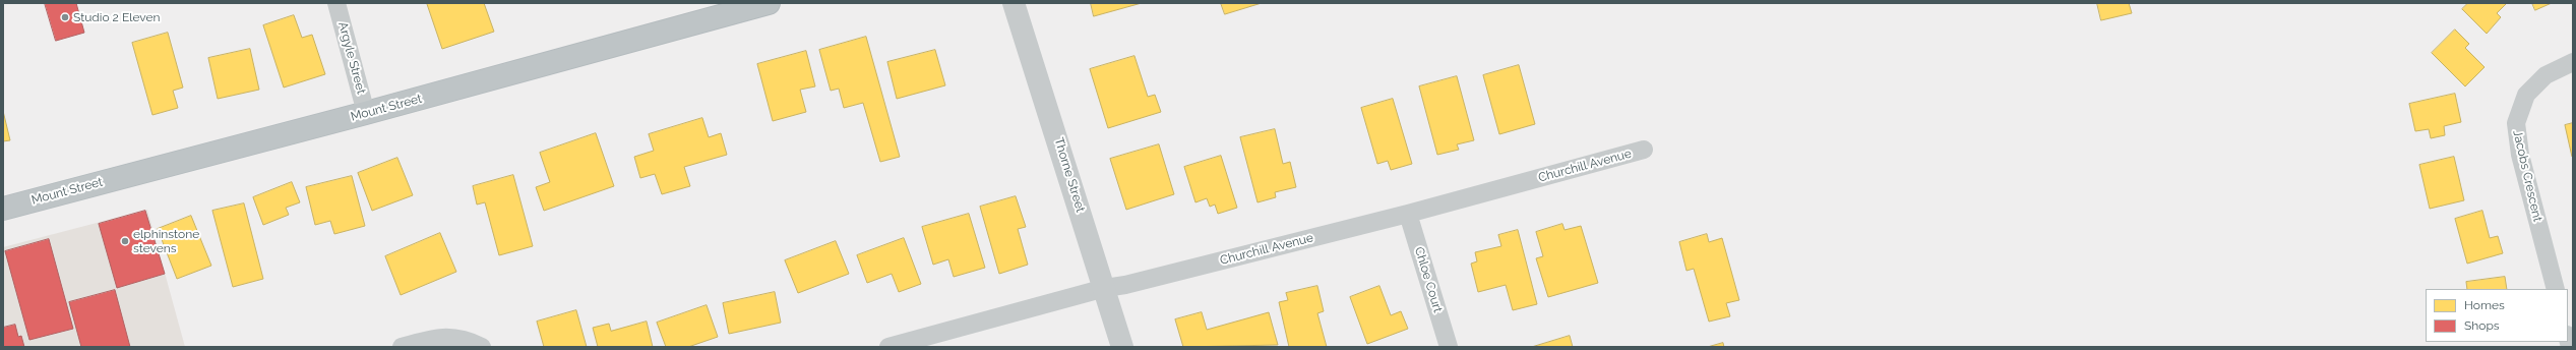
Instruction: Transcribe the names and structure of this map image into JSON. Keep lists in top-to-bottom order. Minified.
{"streets":{"highway":["Mount Street"],"street":["Argyle Street","Churchill Avenue","Thorne Street","Jacobs Crescent","Chloe Court"]},"crossings":[["Argyle Street","Mount Street"],["Churchill Avenue","Thorne Street"],["Churchill Avenue","Chloe Court"]],"places":["Studio 2 Eleven","elphinstone stevens"],"legend":["Homes","Shops"]}
